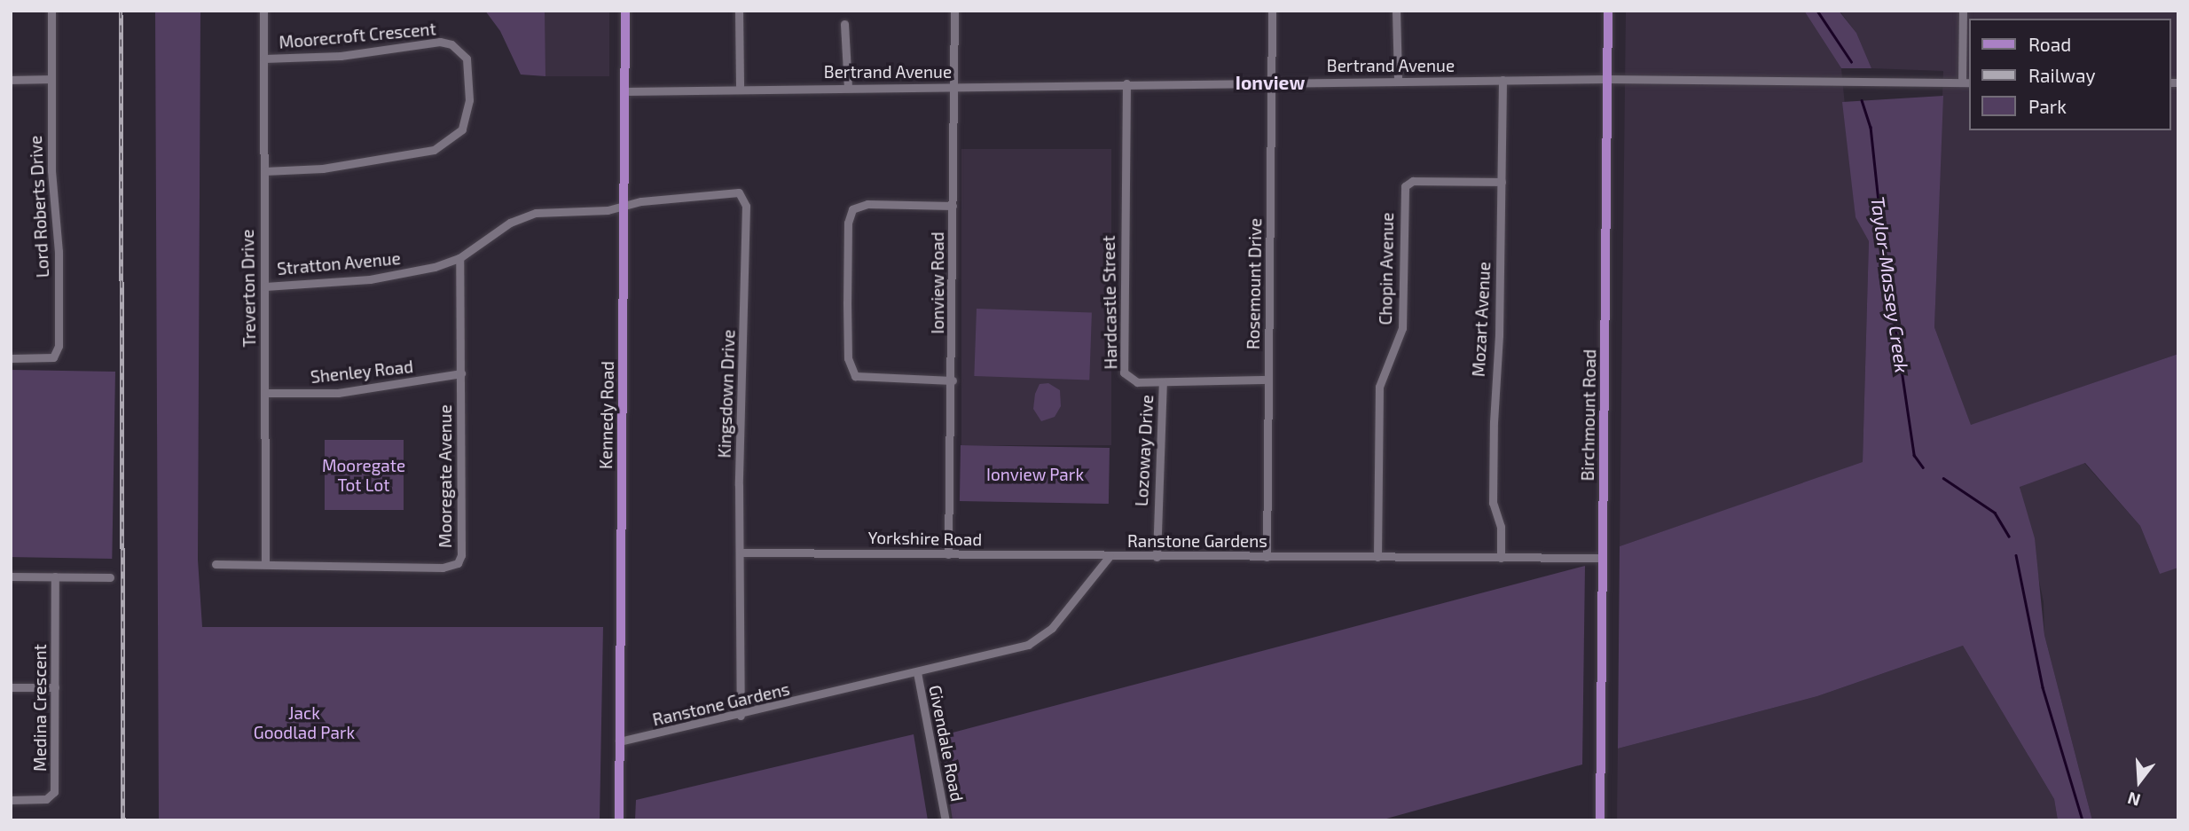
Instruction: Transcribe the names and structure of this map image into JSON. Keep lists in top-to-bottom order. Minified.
{"streets":{"main road":["Kennedy Road","Birchmount Road"],"street":["Moorecroft Crescent","Bertrand Avenue","Lord Roberts Drive","Stratton Avenue","Chopin Avenue","Ionview Road","Rosemount Drive","Treverton Drive","Hardcastle Street","Mozart Avenue","Shenley Road","Kingsdown Drive","Lozoway Drive","Mooregate Avenue","Yorkshire Road","Ranstone Gardens","Medina Crescent","Givendale Road"]},"crossings":[["Moorecroft Crescent","Treverton Drive"],["Bertrand Avenue","Ionview Road"],["Bertrand Avenue","Rosemount Drive"],["Bertrand Avenue","Hardcastle Street"],["Bertrand Avenue","Mozart Avenue"],["Bertrand Avenue","Kennedy Road"],["Bertrand Avenue","Birchmount Road"],["Stratton Avenue","Treverton Drive"],["Stratton Avenue","Kingsdown Drive"],["Stratton Avenue","Kennedy Road"],["Stratton Avenue","Mooregate Avenue"],["Chopin Avenue","Mozart Avenue"],["Chopin Avenue","Ranstone Gardens"],["Ionview Road","Yorkshire Road"],["Rosemount Drive","Hardcastle Street"],["Rosemount Drive","Ranstone Gardens"],["Treverton Drive","Shenley Road"],["Treverton Drive","Mooregate Avenue"],["Hardcastle Street","Lozoway Drive"],["Mozart Avenue","Ranstone Gardens"],["Shenley Road","Mooregate Avenue"],["Kingsdown Drive","Kennedy Road"],["Kingsdown Drive","Yorkshire Road"],["Kingsdown Drive","Ranstone Gardens"],["Kennedy Road","Ranstone Gardens"],["Birchmount Road","Ranstone Gardens"],["Lozoway Drive","Ranstone Gardens"],["Yorkshire Road","Ranstone Gardens"],["Ranstone Gardens","Givendale Road"]],"districts":["Ionview"],"water":["Taylor-Massey Creek"],"parks":["Mooregate Tot Lot","Ionview Park","Jack Goodlad Park"],"legend":["Road","Railway","Park"],"north":"bottom"}
